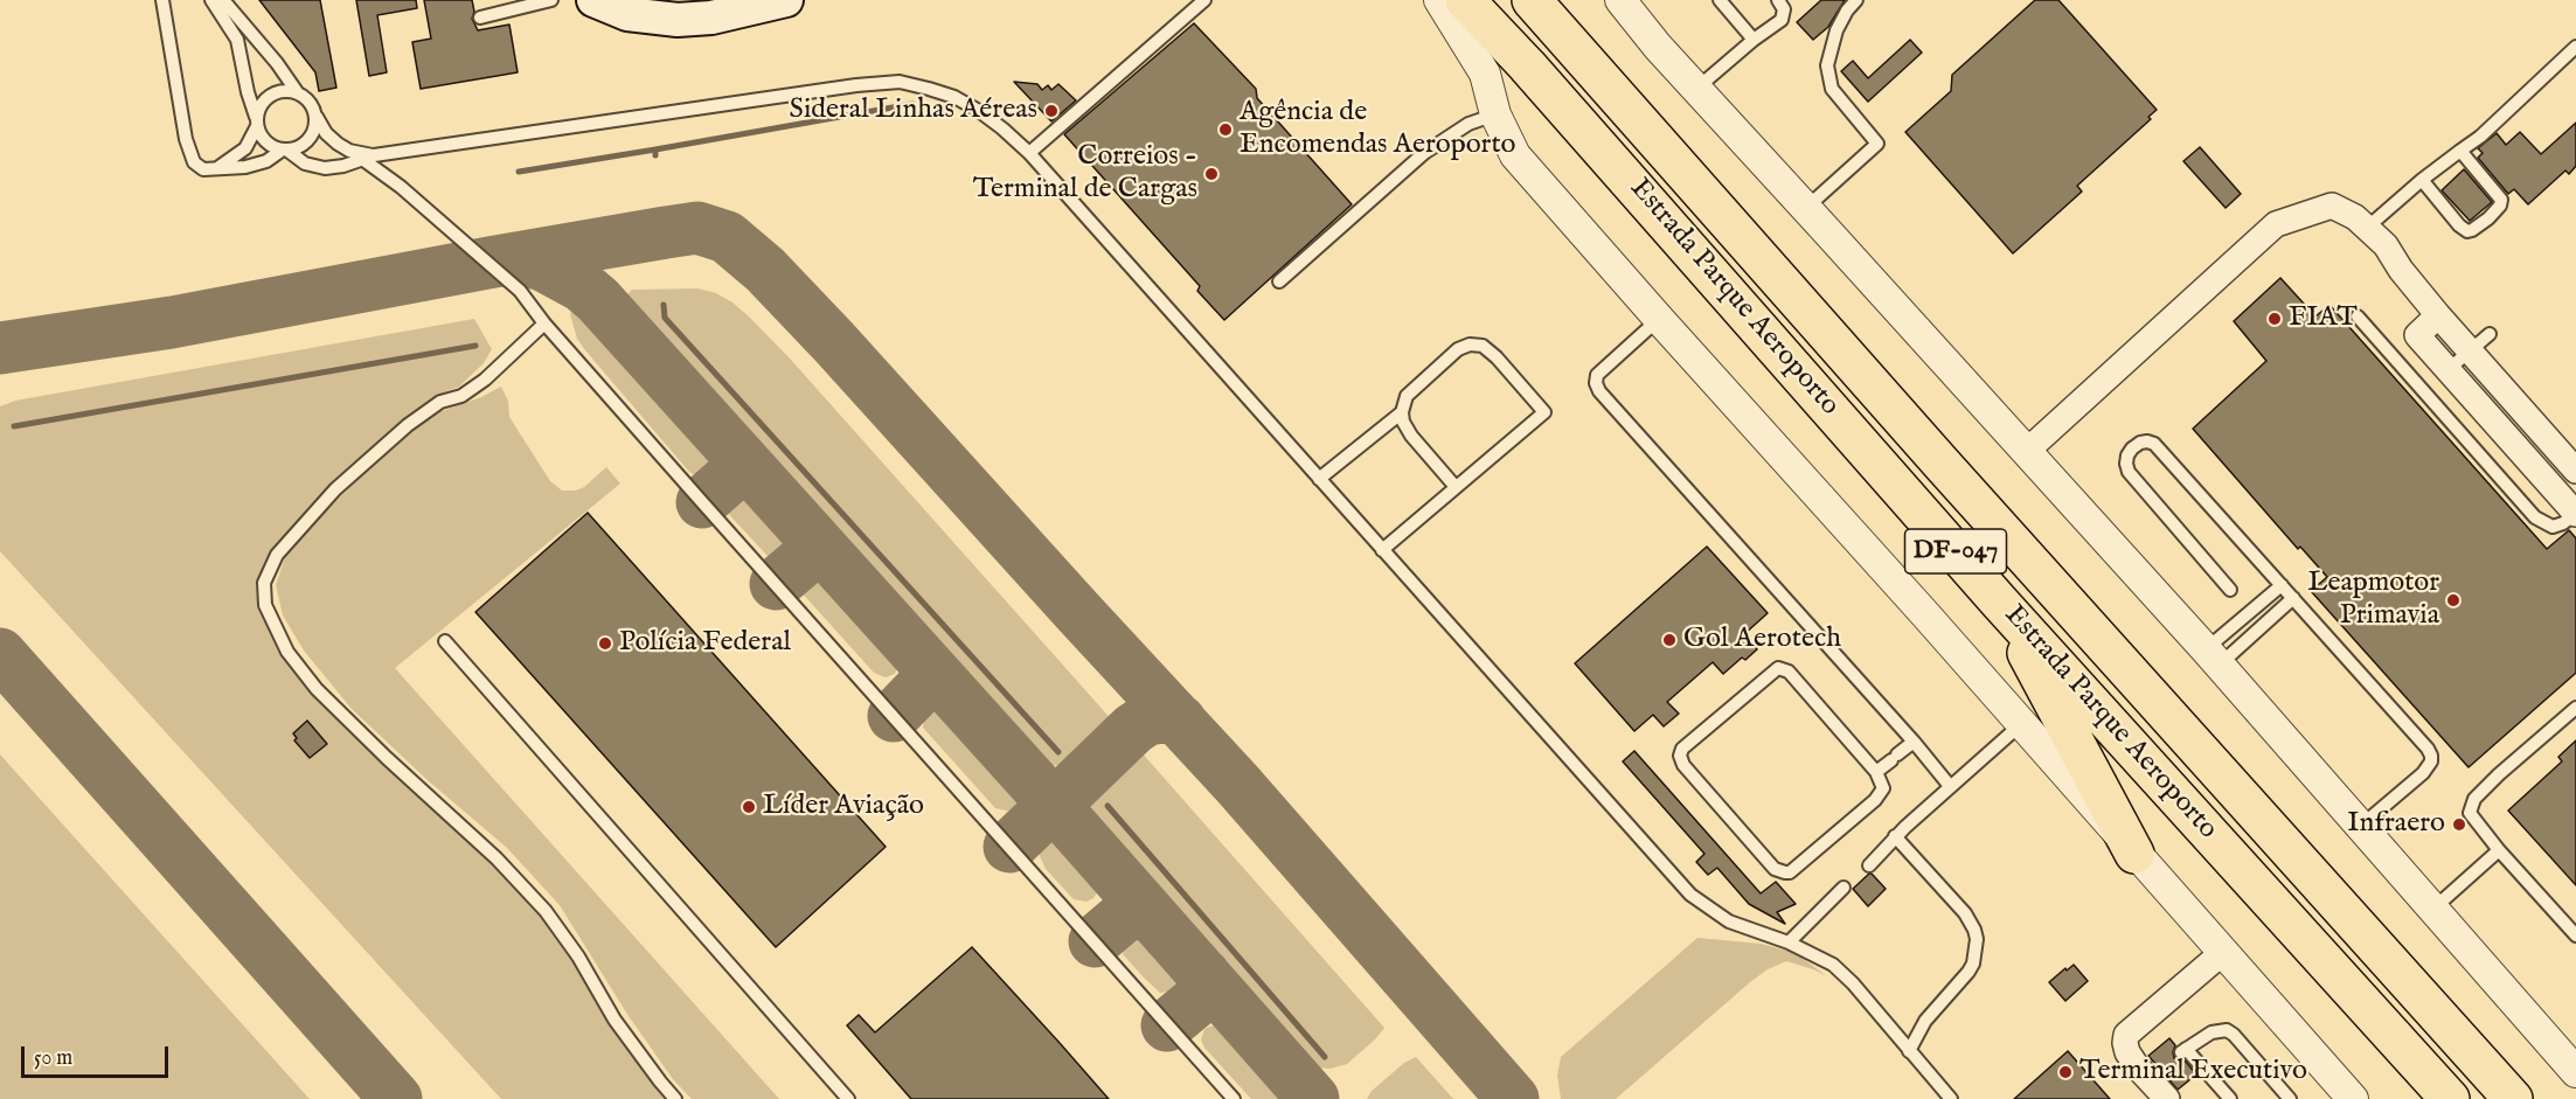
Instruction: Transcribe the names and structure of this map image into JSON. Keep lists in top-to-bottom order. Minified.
{"streets":{"main road":["Estrada Parque Aeroporto","DF-047"]},"places":["Sideral Linhas Aéreas","Agência de Encomendas Aeroporto","Correios - Terminal de Cargas","FIAT","Leapmotor Primavia","Gol Aerotech","Polícia Federal","Líder Aviação","Infraero","Terminal Executivo"],"scale_bar":"50 m"}
